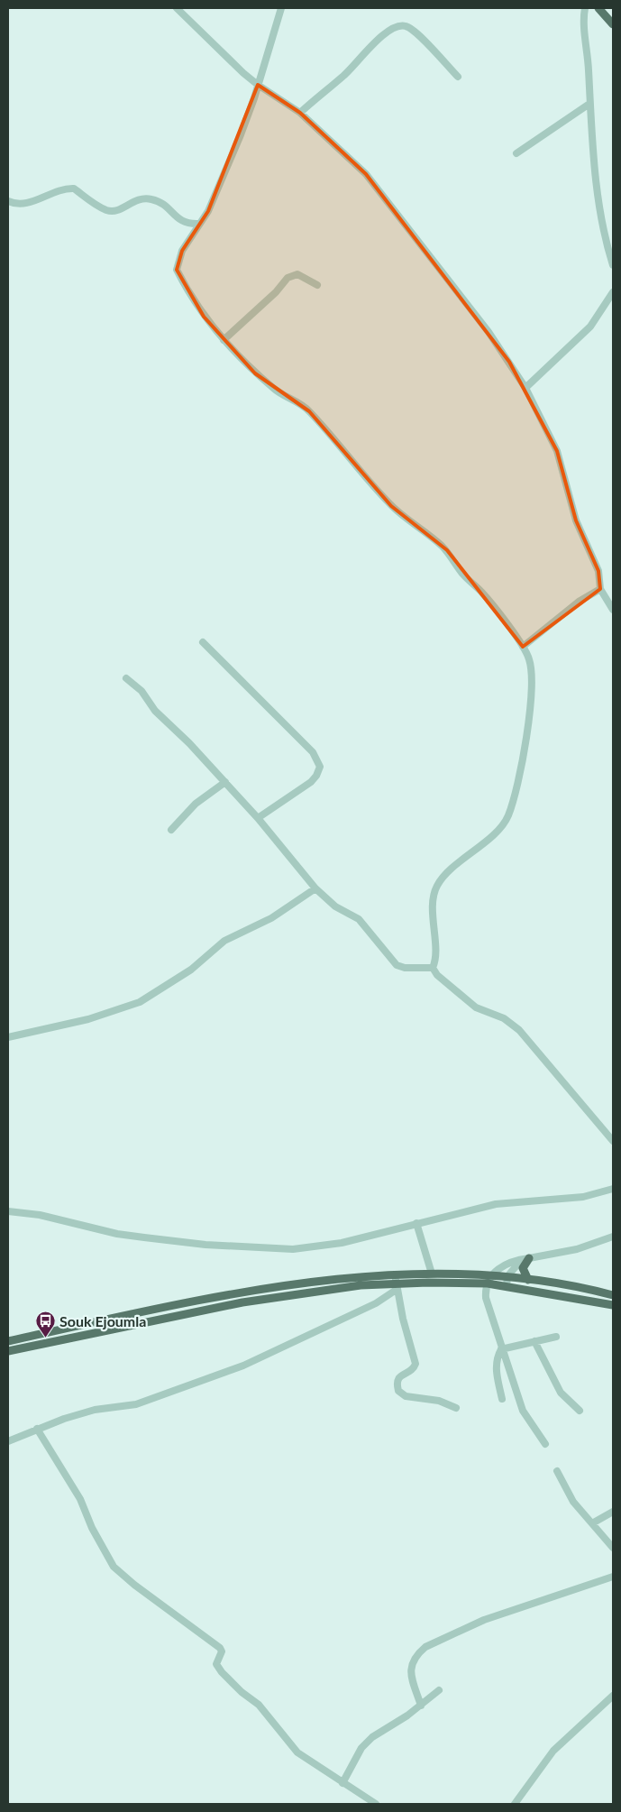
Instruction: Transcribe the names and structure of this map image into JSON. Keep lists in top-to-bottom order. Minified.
{"places":{"bus stop":["Souk Ejoumla"]}}
